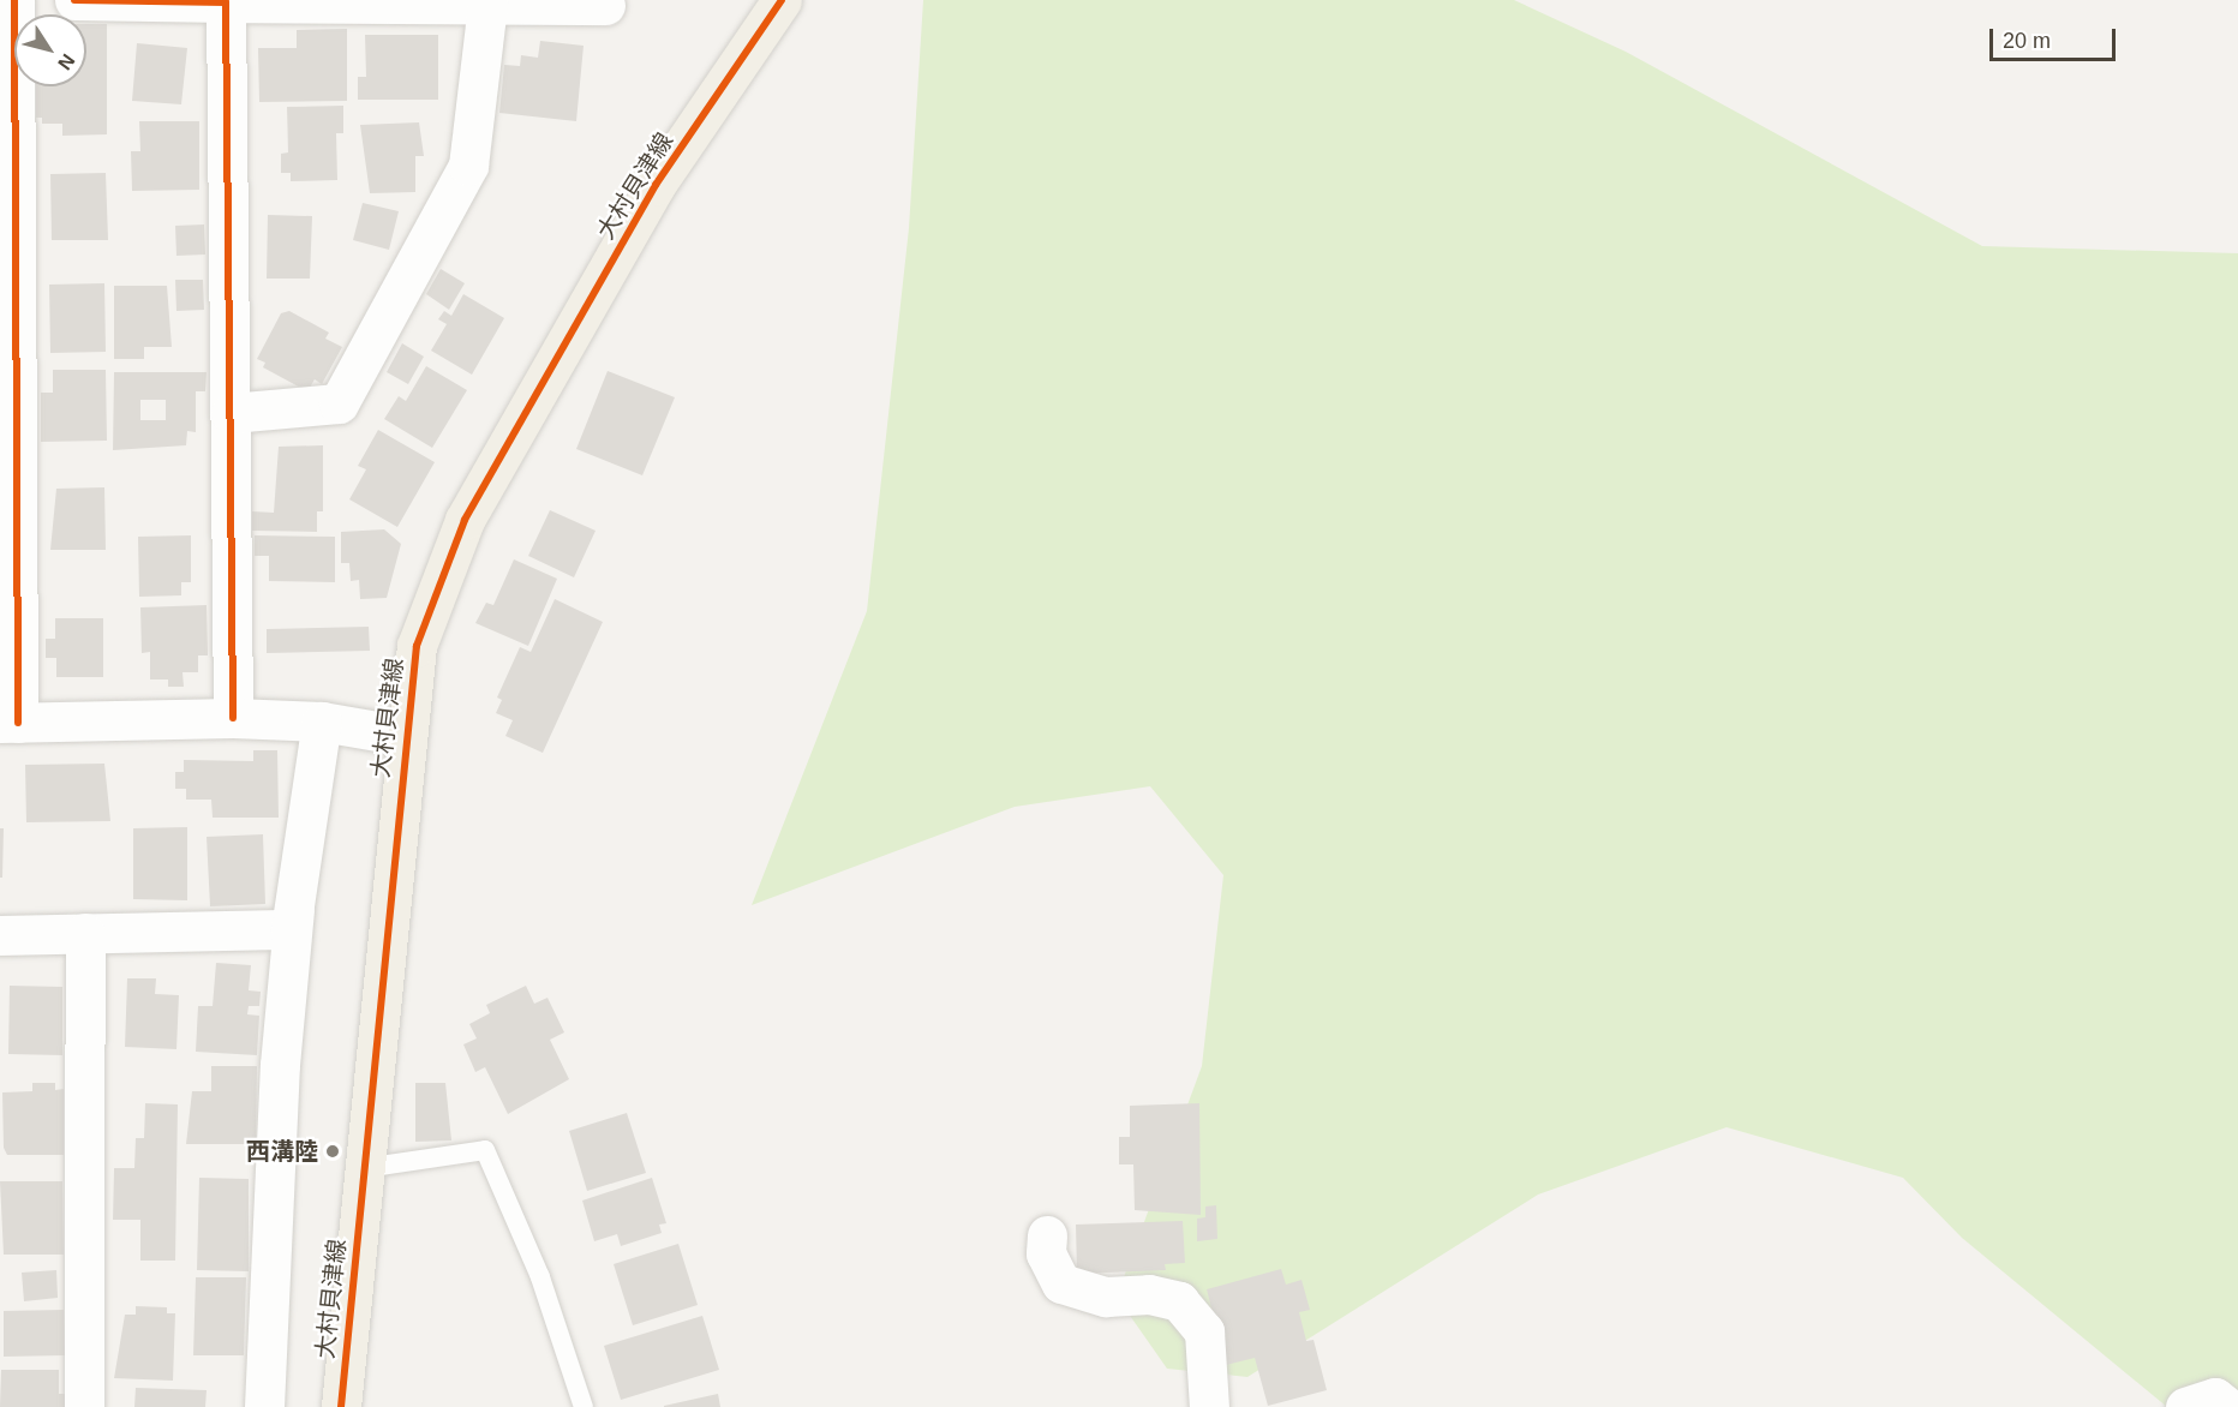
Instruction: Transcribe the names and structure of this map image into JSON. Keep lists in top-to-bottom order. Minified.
{"streets":{"main road":["大村貝津線"]},"places":["西溝陸"],"scale_bar":"20 m","north":"bottom right"}
